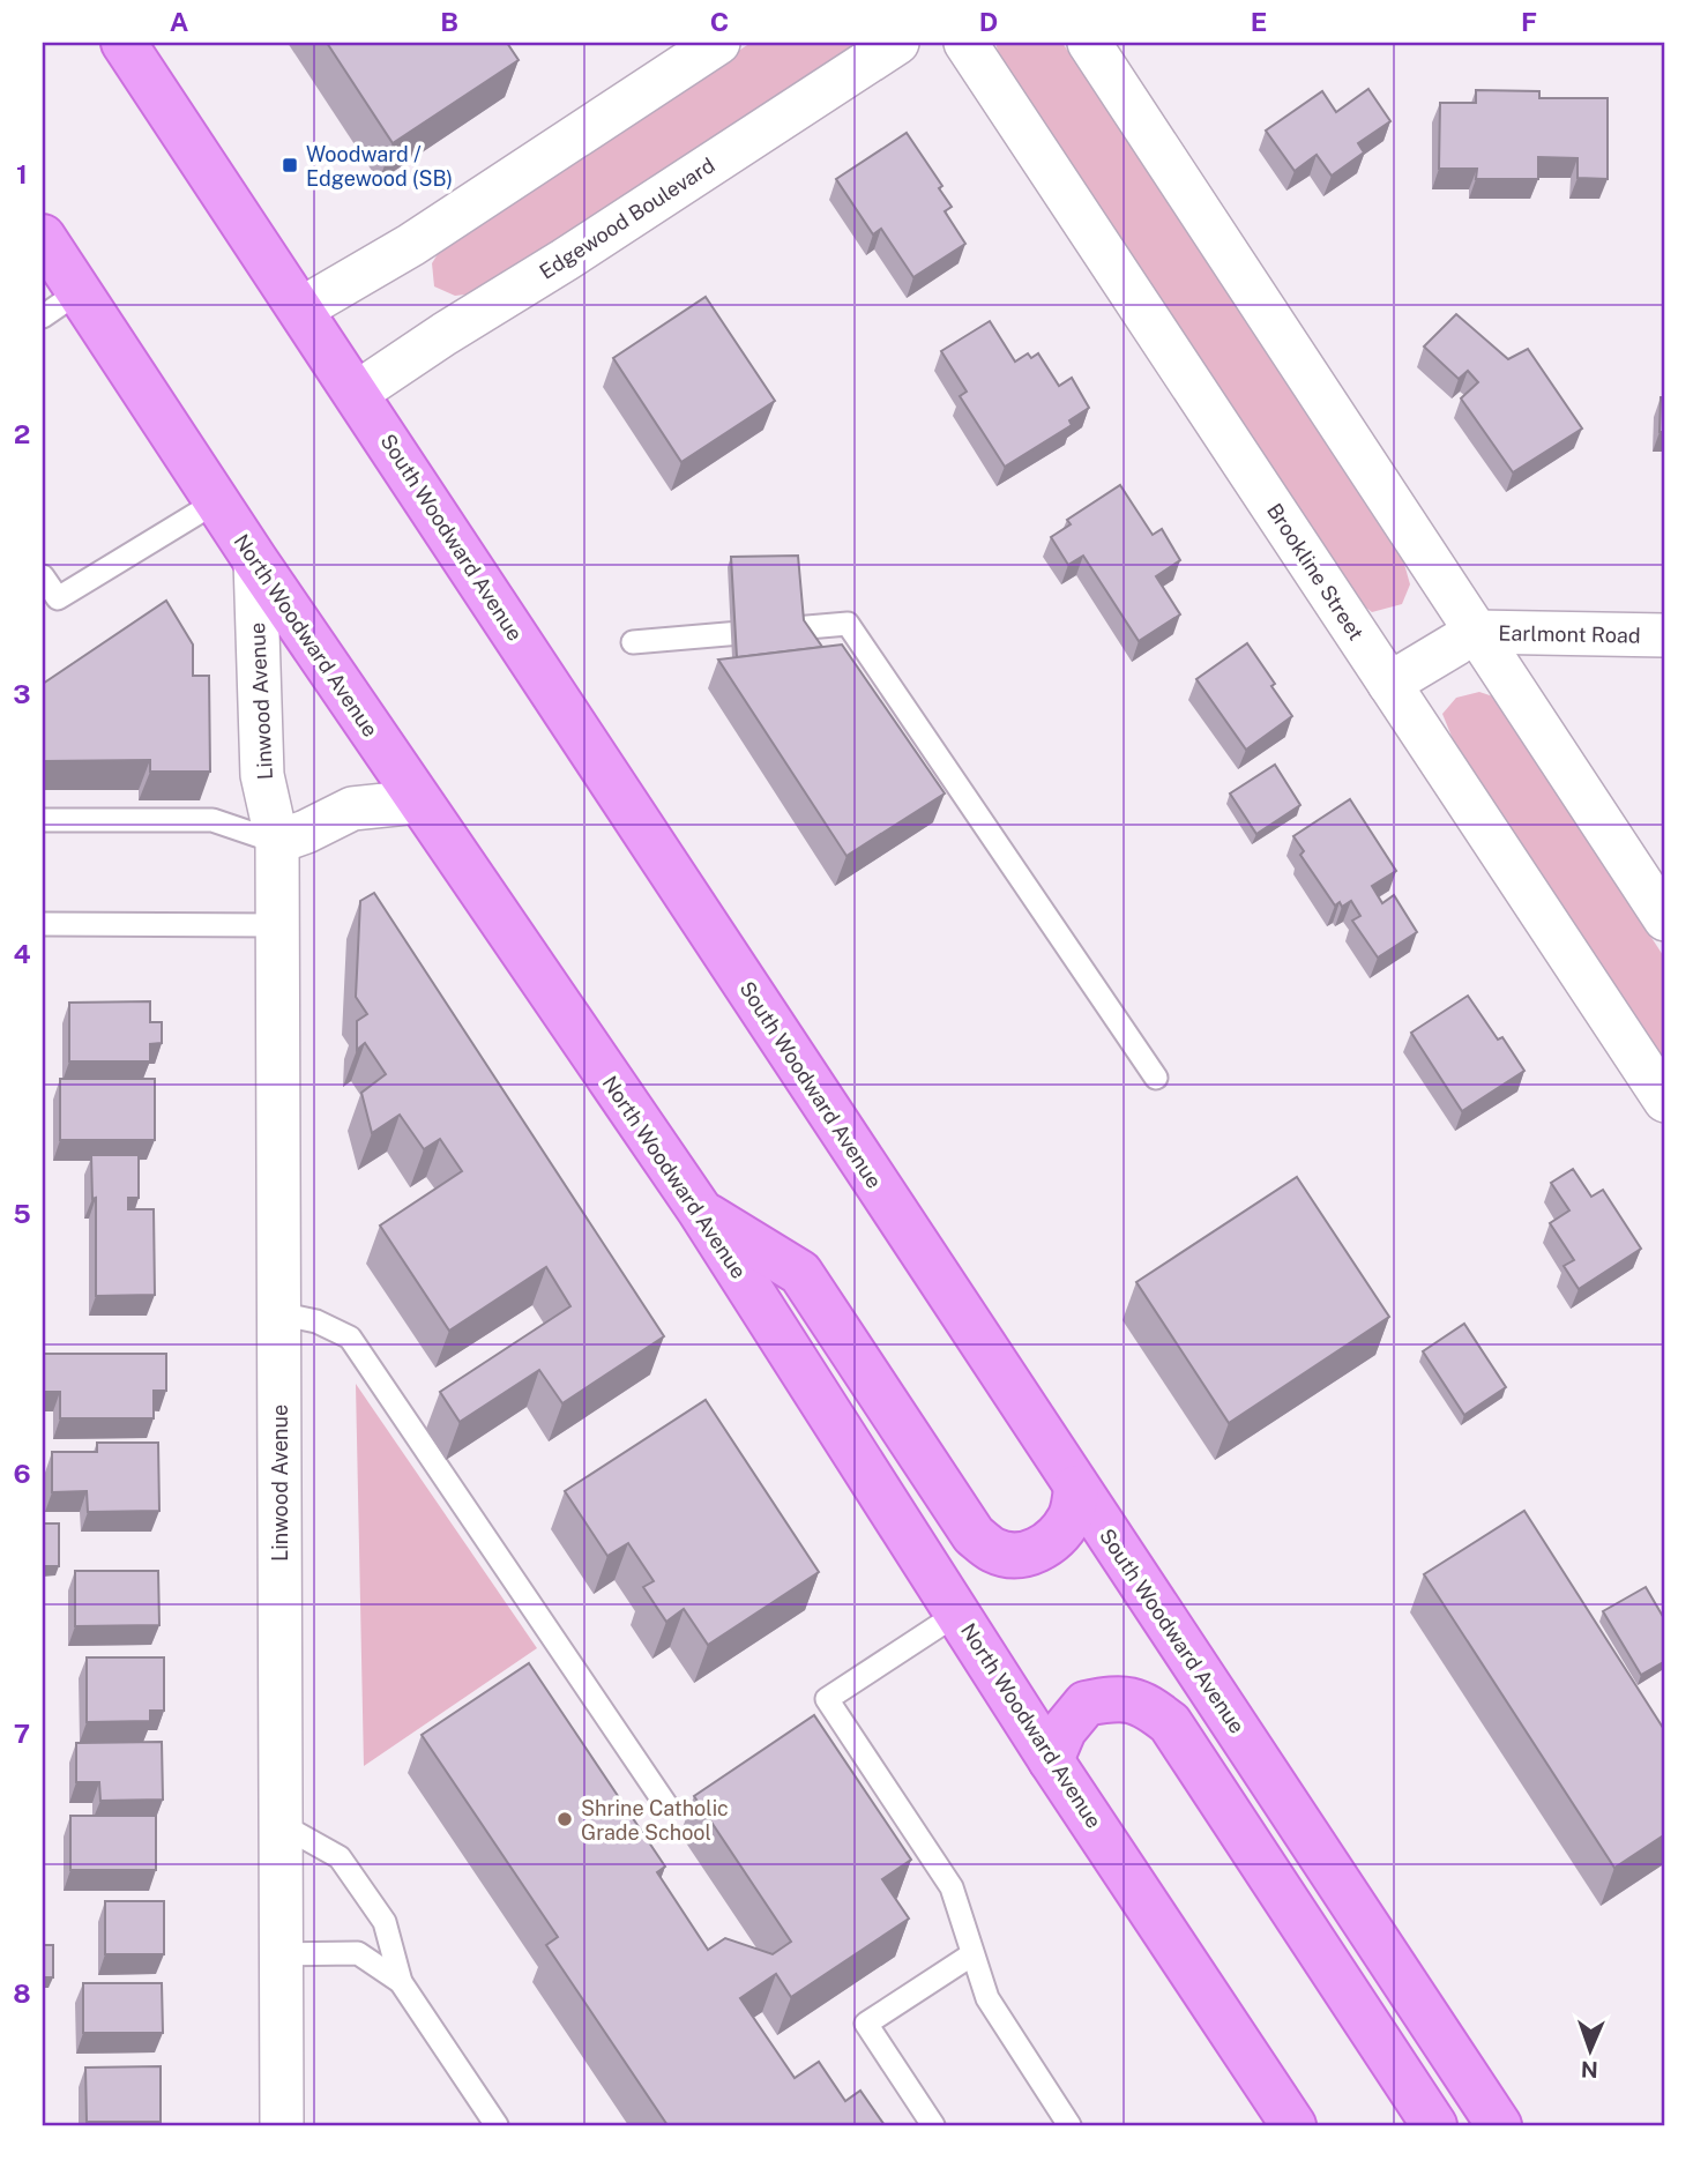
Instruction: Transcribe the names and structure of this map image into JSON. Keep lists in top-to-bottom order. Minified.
{"streets":{"main road":["South Woodward Avenue","North Woodward Avenue"],"street":["Edgewood Boulevard","Brookline Street","Earlmont Road","Linwood Avenue"]},"crossings":[["Edgewood Boulevard","South Woodward Avenue"],["Brookline Street","Earlmont Road"],["North Woodward Avenue","Linwood Avenue"]],"places":{"transit":["Woodward / Edgewood (SB)"],"other":["Shrine Catholic Grade School"]},"north":"bottom","grid":{"columns":["A","B","C","D","E","F"],"rows":["1","2","3","4","5","6","7","8"]}}
